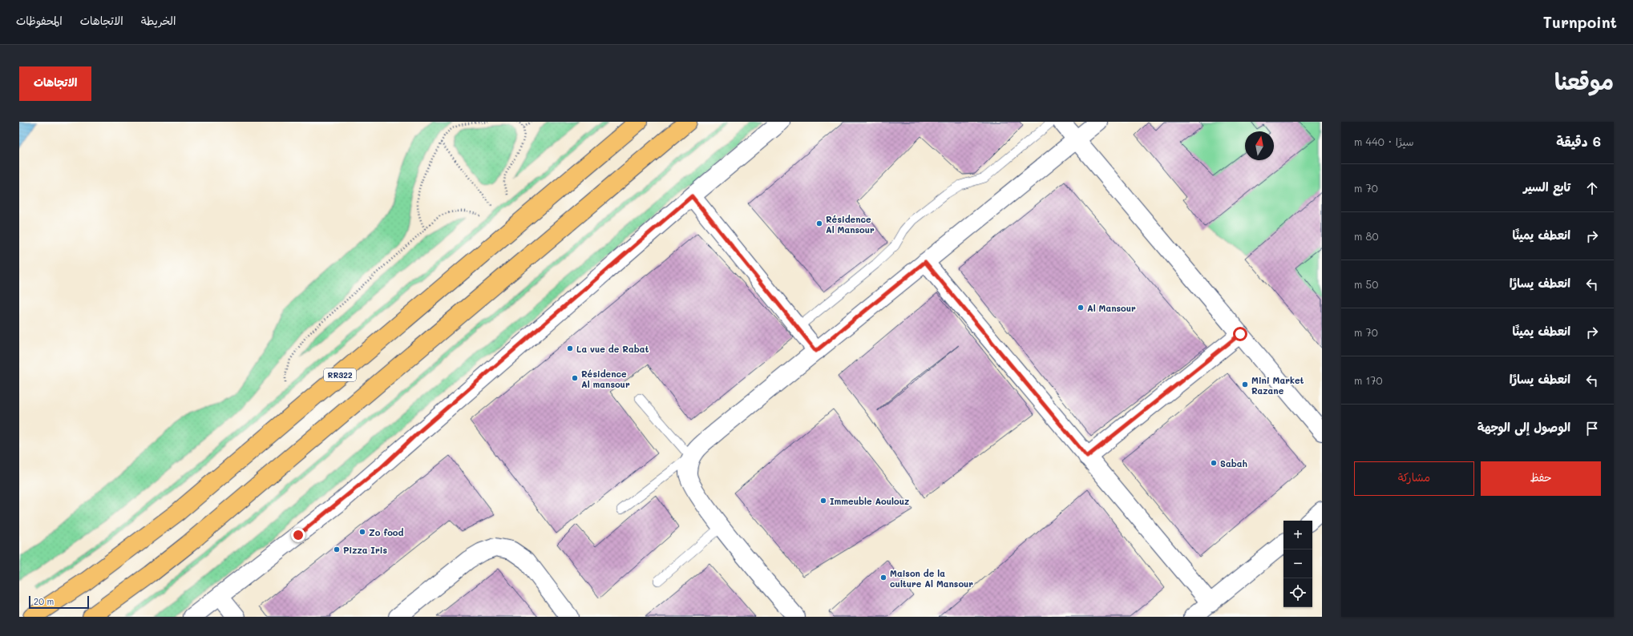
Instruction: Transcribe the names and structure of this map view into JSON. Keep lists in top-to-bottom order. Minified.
{"streets":{"main road":["RR322"]},"places":["Résidence Al Mansour","Al Mansour","La vue de Rabat","Résidence Al mansour","Mini Market Razane","Sabah","Immeuble Aoulouz","Zo food","Pizza Iris","Maison de la culture Al Mansour"],"scale_bar":"20 m","north":"top","page":{"header":"Turnpoint","nav":["الخريطة","الاتجاهات","المحفوظات"],"title":"موقعنا","buttons":["الاتجاهات",["حفظ","مشاركة"]],"heading":["6 دقيقة","سيرًا · 440 m"],"list":[["تابع السير","70 m"],["انعطف يمينًا","80 m"],["انعطف يسارًا","50 m"],["انعطف يمينًا","70 m"],["انعطف يسارًا","170 m"],"الوصول إلى الوجهة"],"map_buttons":["+","−"],"scale":"20 m"}}
